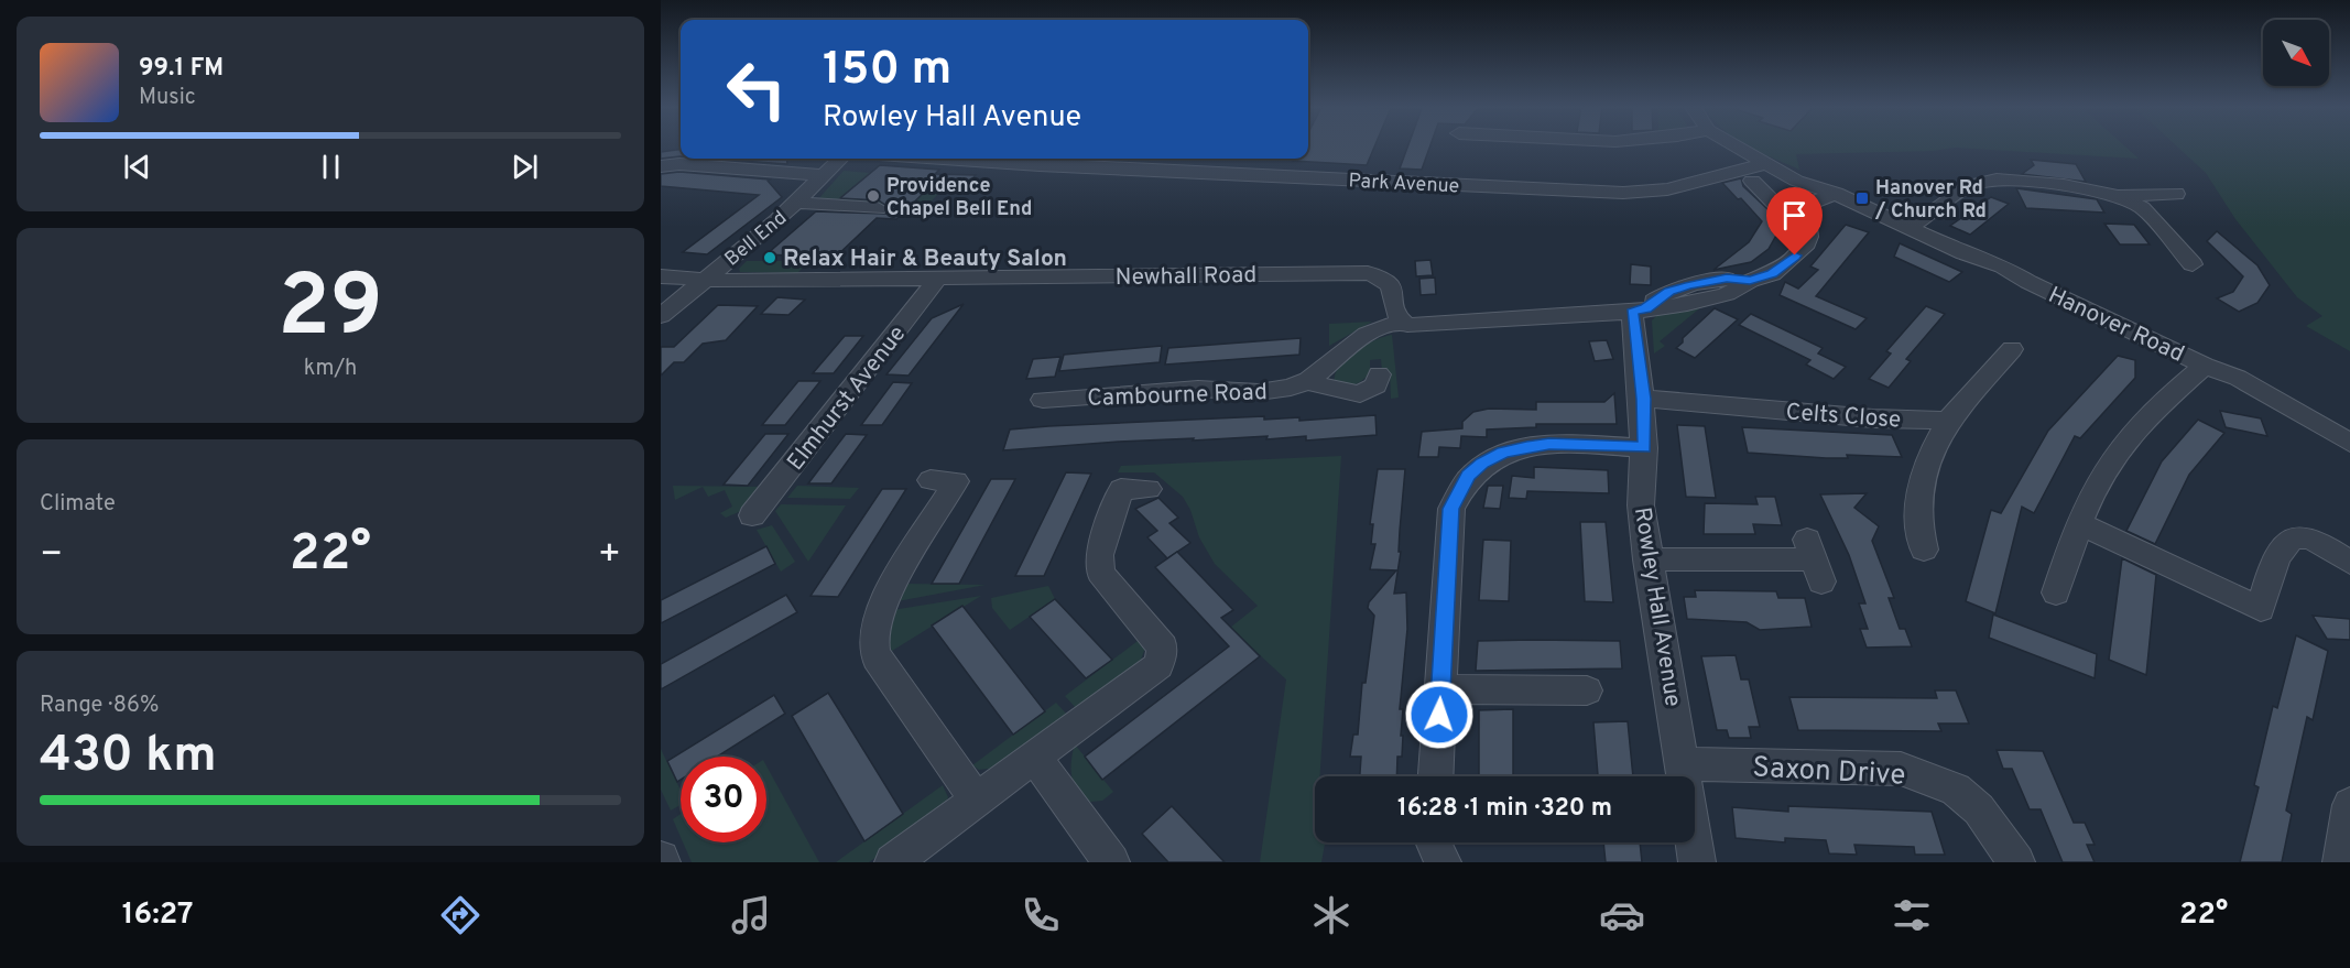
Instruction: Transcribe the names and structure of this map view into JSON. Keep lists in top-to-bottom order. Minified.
{"streets":{"street":["Park Avenue","Bell End","Newhall Road","Hanover Road","Cambourne Road","Elmhurst Avenue","Celts Close","Rowley Hall Avenue","Saxon Drive"]},"crossings":[["Park Avenue","Hanover Road"],["Bell End","Newhall Road"],["Newhall Road","Cambourne Road"],["Newhall Road","Elmhurst Avenue"],["Celts Close","Rowley Hall Avenue"],["Rowley Hall Avenue","Saxon Drive"]],"places":{"other":["Providence Chapel Bell End","Relax Hair & Beauty Salon"],"transit":["Hanover Rd / Church Rd"]},"north":"bottom right","page":{"turn":["150 m","Rowley Hall Avenue"],"song":["99.1 FM","Music"],"tile":[["29","km/h"],"Climate",["Range · 86%","430 km"]],"heat":["−","22°","+"],"limit":"30","trip":"16:28 · 1 min · 320 m","tabs":["16:27","22°"]}}
